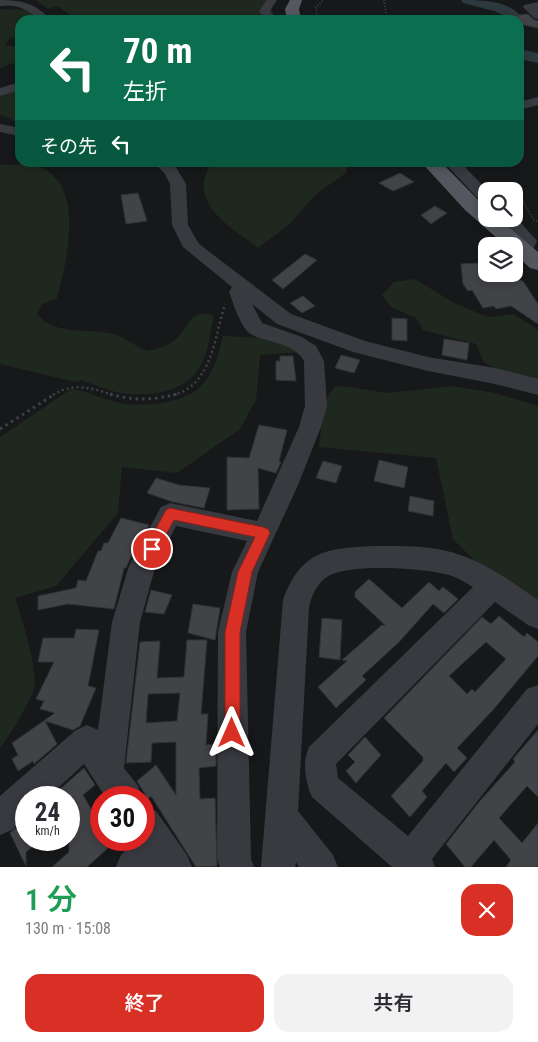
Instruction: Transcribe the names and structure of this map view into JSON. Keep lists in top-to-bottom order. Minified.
{"page":{"turn":["70 m","左折"],"then":"その先","speed":"24 km/h","limit":"30","heading":["1 分","130 m · 15:08"],"buttons":["終了","共有"]}}
